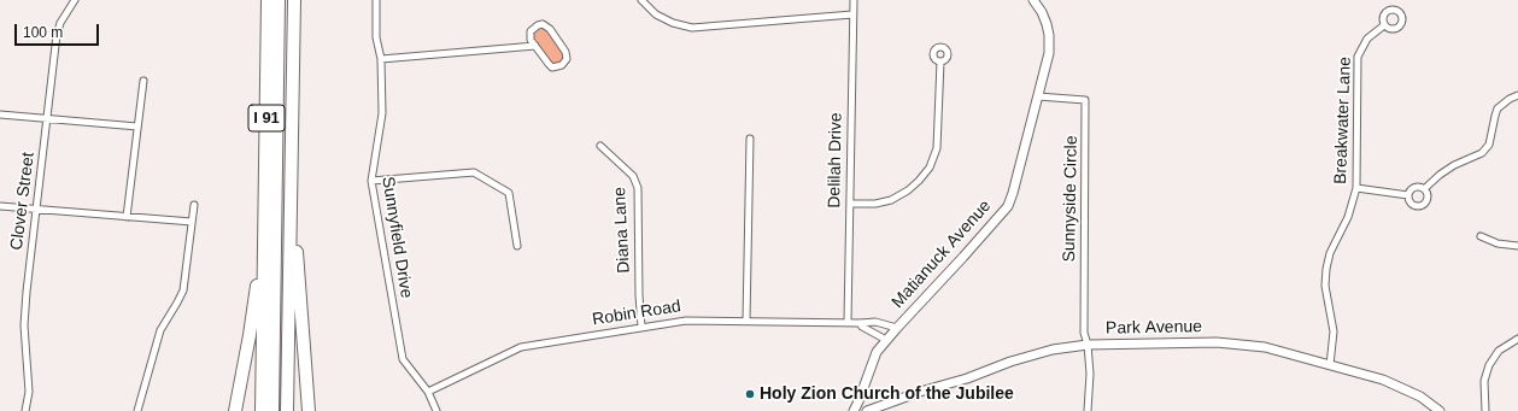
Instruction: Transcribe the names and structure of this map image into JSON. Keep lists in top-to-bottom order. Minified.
{"streets":{"highway":["I 91"],"main road":["Matianuck Avenue","Park Avenue"],"street":["Breakwater Lane","Delilah Drive","Sunnyside Circle","Clover Street","Diana Lane","Sunnyfield Drive","Robin Road"]},"crossings":[["Breakwater Lane","Park Avenue"],["Delilah Drive","Robin Road"],["Sunnyside Circle","Matianuck Avenue"],["Sunnyside Circle","Park Avenue"],["Diana Lane","Robin Road"],["Sunnyfield Drive","Robin Road"],["Matianuck Avenue","Robin Road"]],"places":["Holy Zion Church of the Jubilee"],"scale_bar":"100 m"}
